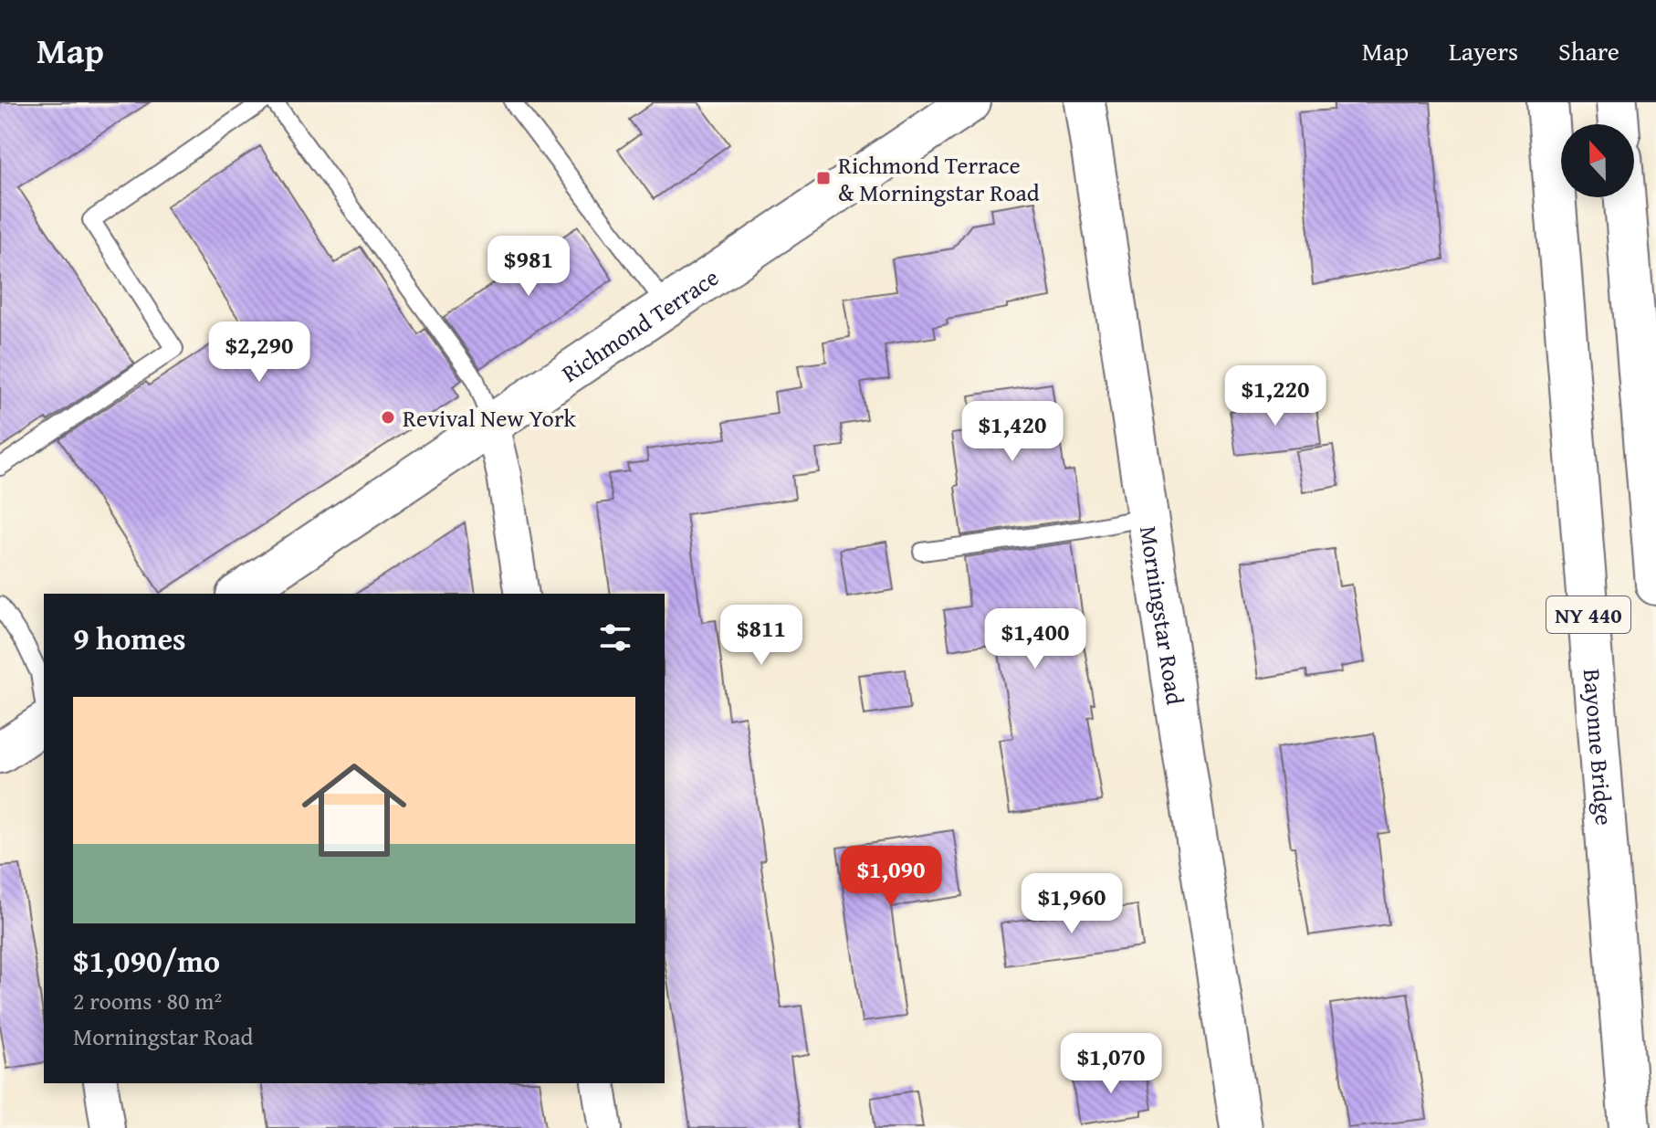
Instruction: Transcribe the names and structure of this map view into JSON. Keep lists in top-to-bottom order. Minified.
{"streets":{"main road":["Richmond Terrace","Morningstar Road","NY 440","Bayonne Bridge"]},"places":{"transit":["Richmond Terrace & Morningstar Road"],"other":["Revival New York"]},"north":"top","page":{"header":"Map","nav":["Map","Layers","Share"],"price":["$981","$2,290","$1,220","$1,420","$811","$1,400","$1,090","$1,960","$1,070"],"heading":"9 homes","list":[{"name":"$1,090/mo","note":"2 rooms · 80 m² · Morningstar Road"}]}}
